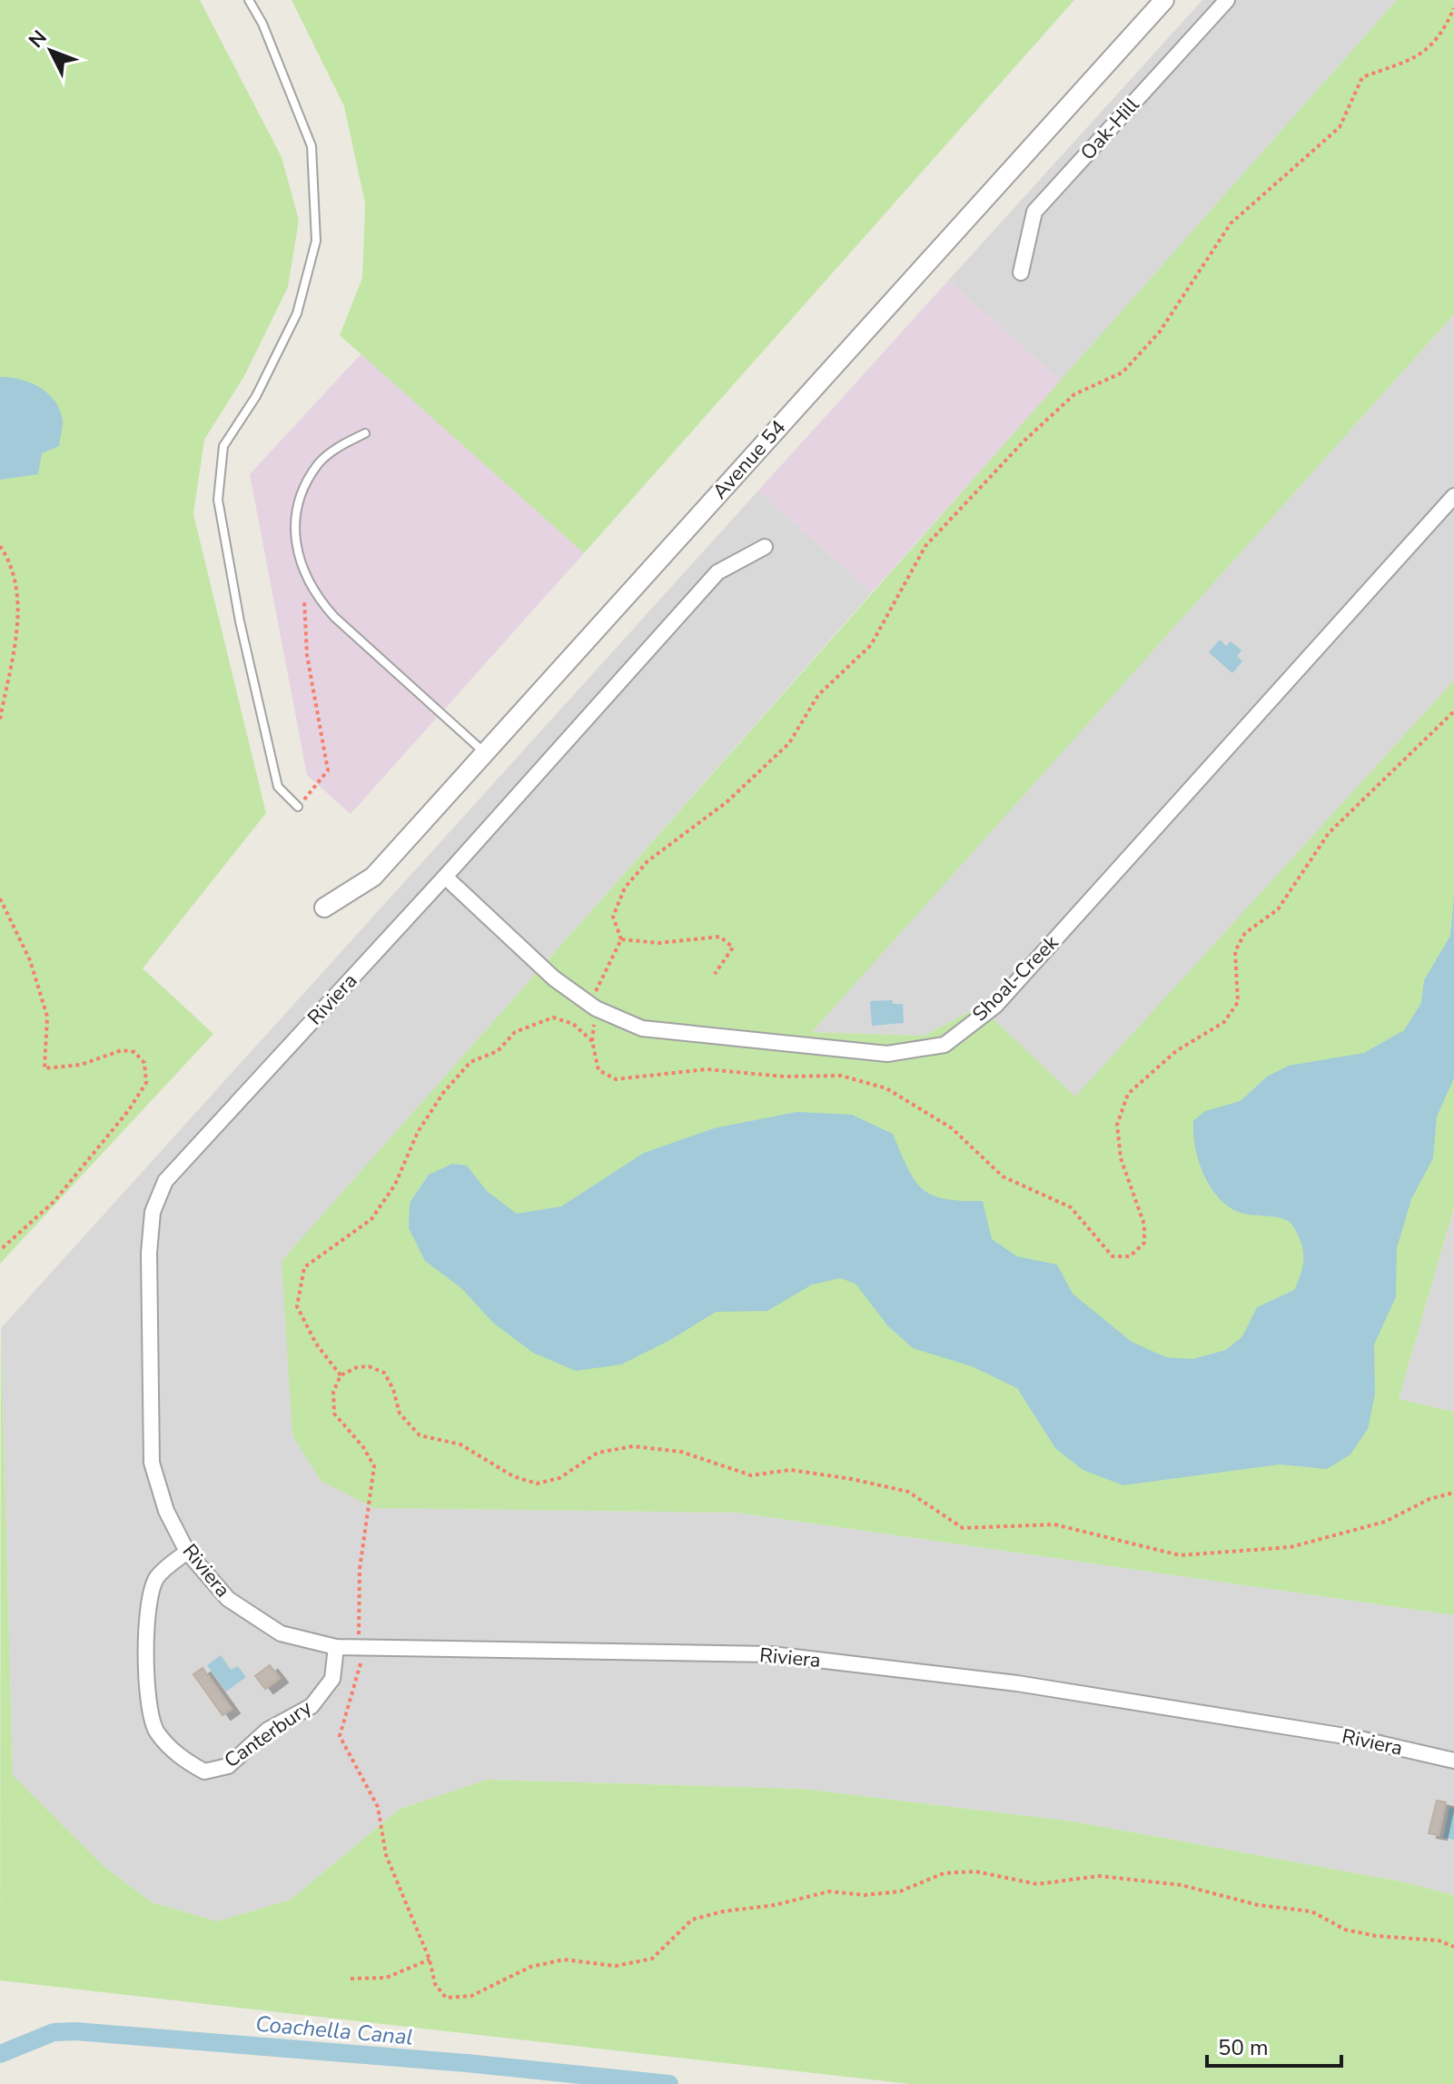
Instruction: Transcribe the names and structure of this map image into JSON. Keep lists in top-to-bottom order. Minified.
{"streets":{"street":["Oak-Hill","Avenue 54","Shoal-Creek","Riviera","Canterbury"]},"crossings":[["Shoal-Creek","Riviera"],["Riviera","Canterbury"]],"water":["Coachella Canal"],"scale_bar":"50 m","north":"top left"}
